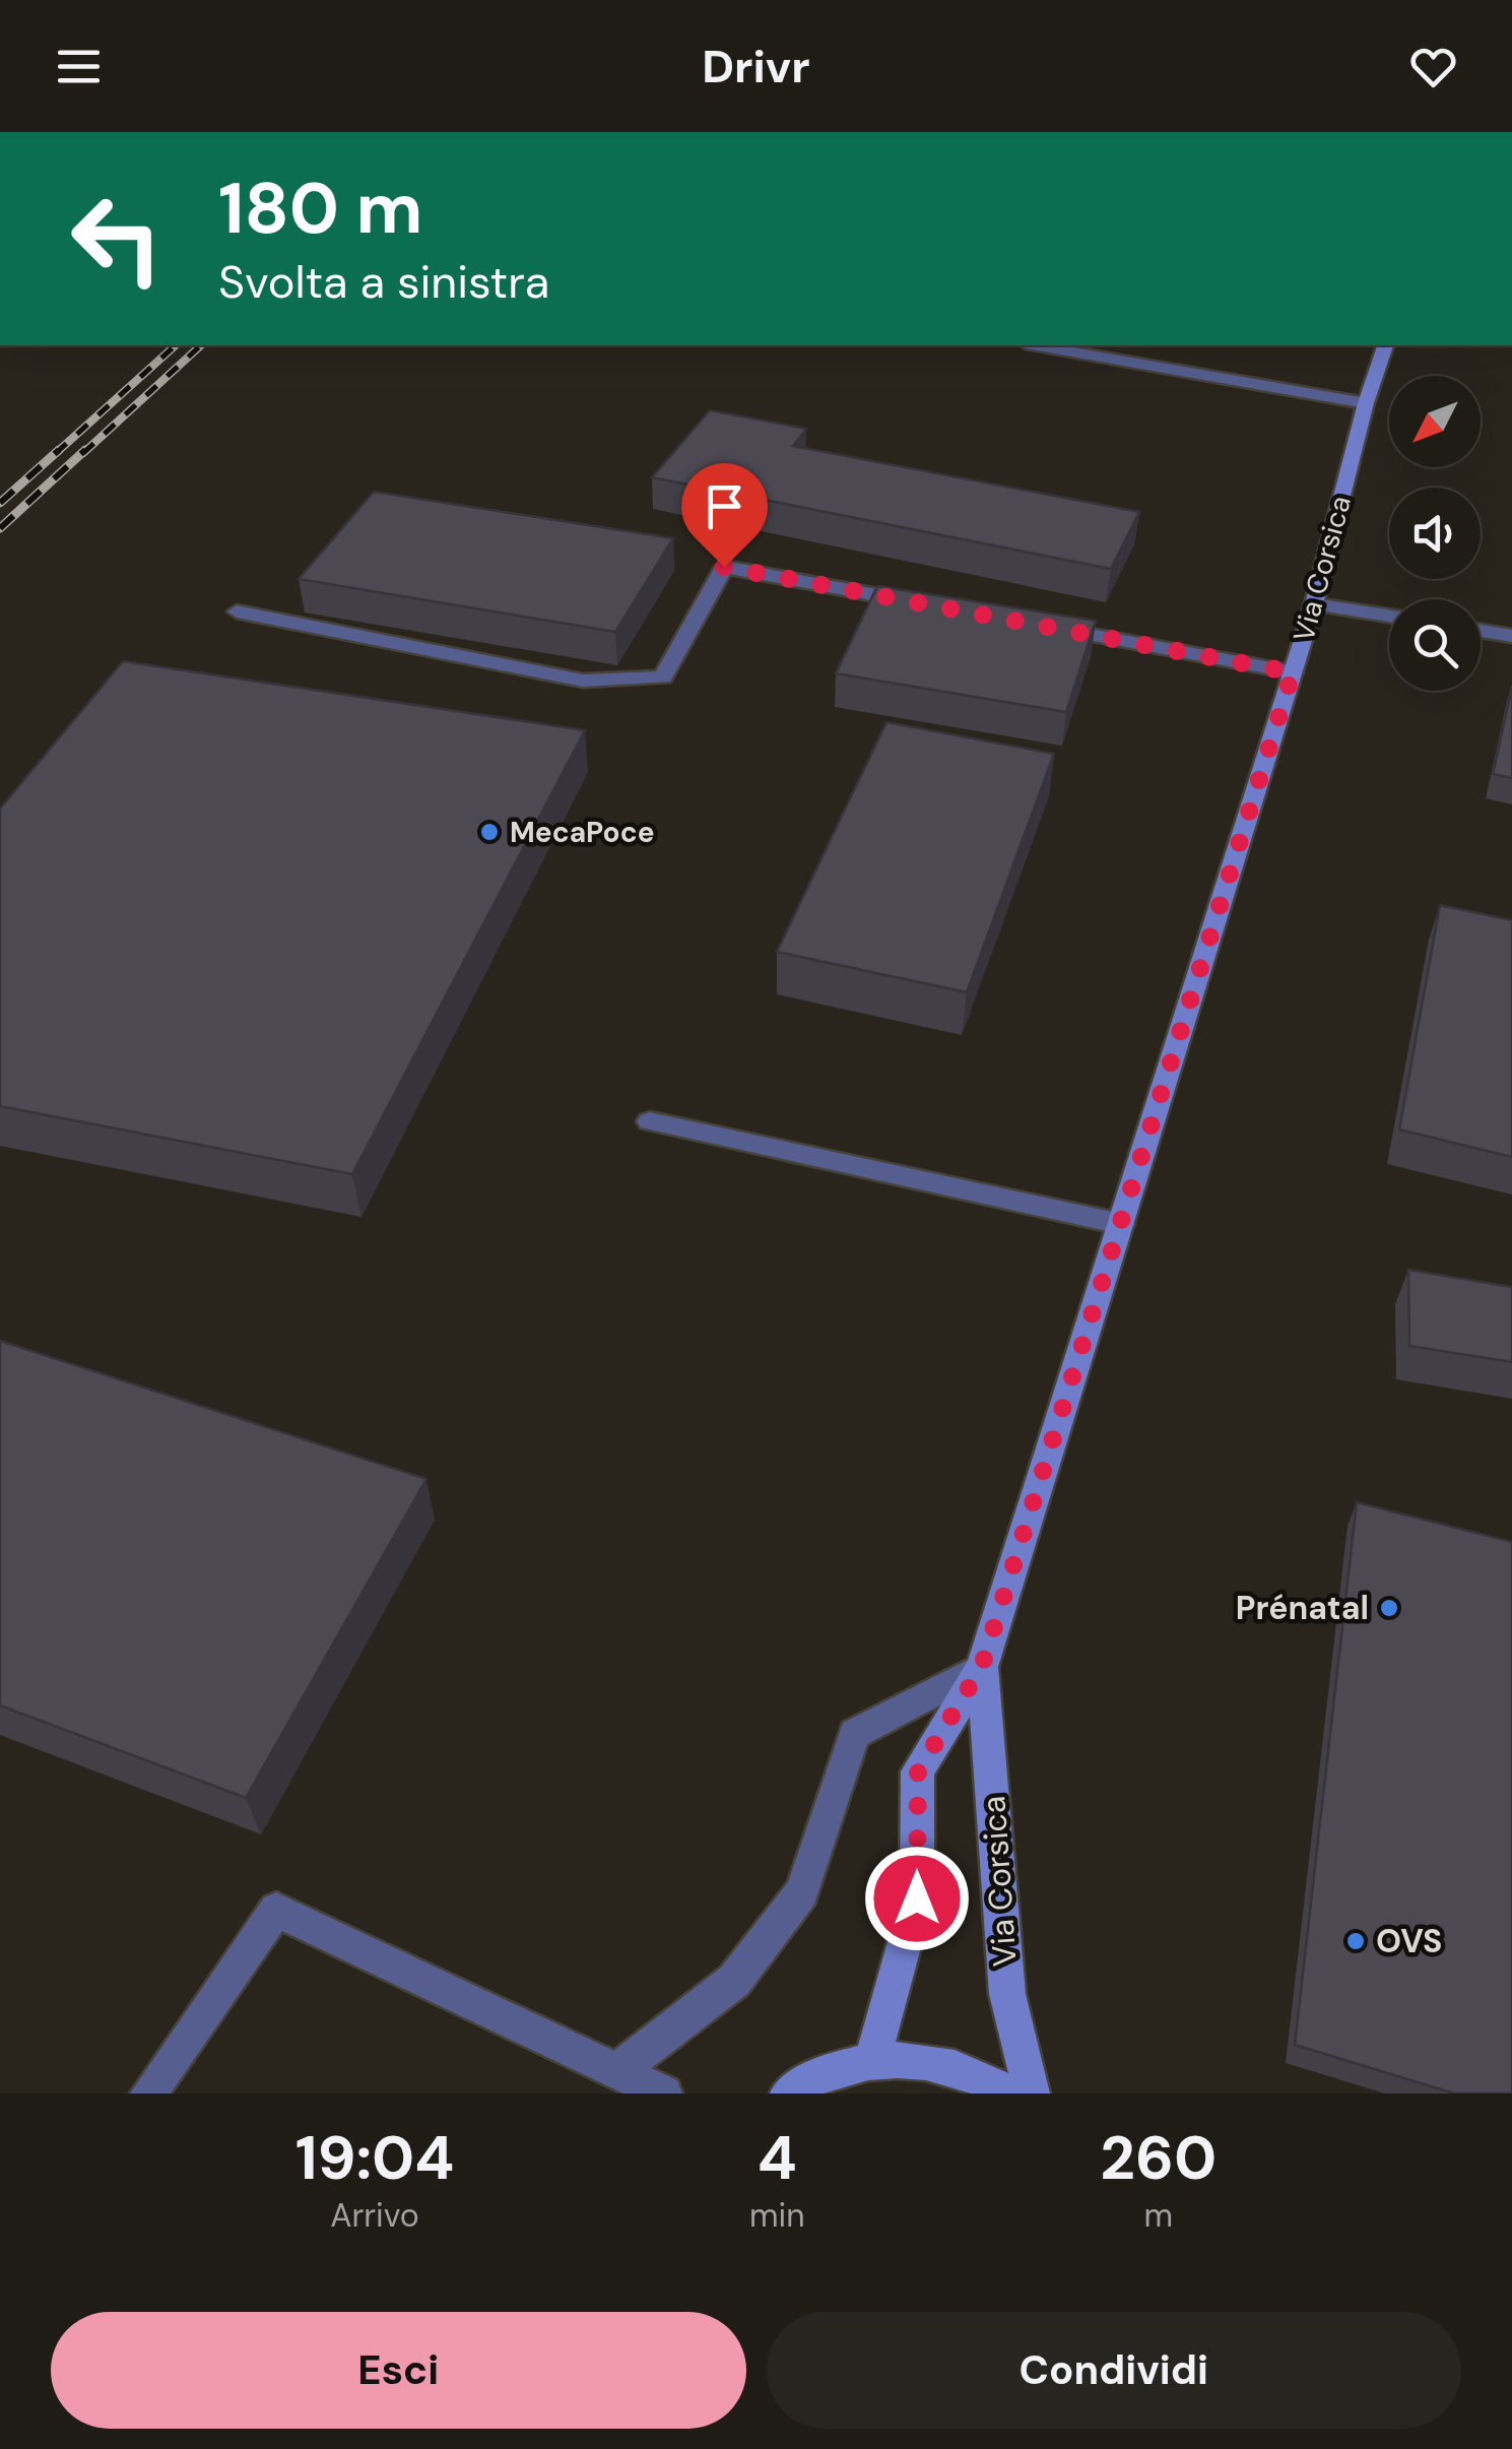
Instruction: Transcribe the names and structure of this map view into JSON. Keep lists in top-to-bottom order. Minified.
{"streets":{"main road":["Via Corsica"]},"places":["MecaPoce","Prénatal","OVS"],"north":"bottom left","page":{"header":"Drivr","turn":["180 m","Svolta a sinistra"],"eta":["19:04","Arrivo","4","min","260","m"],"buttons":["Esci","Condividi"]}}
